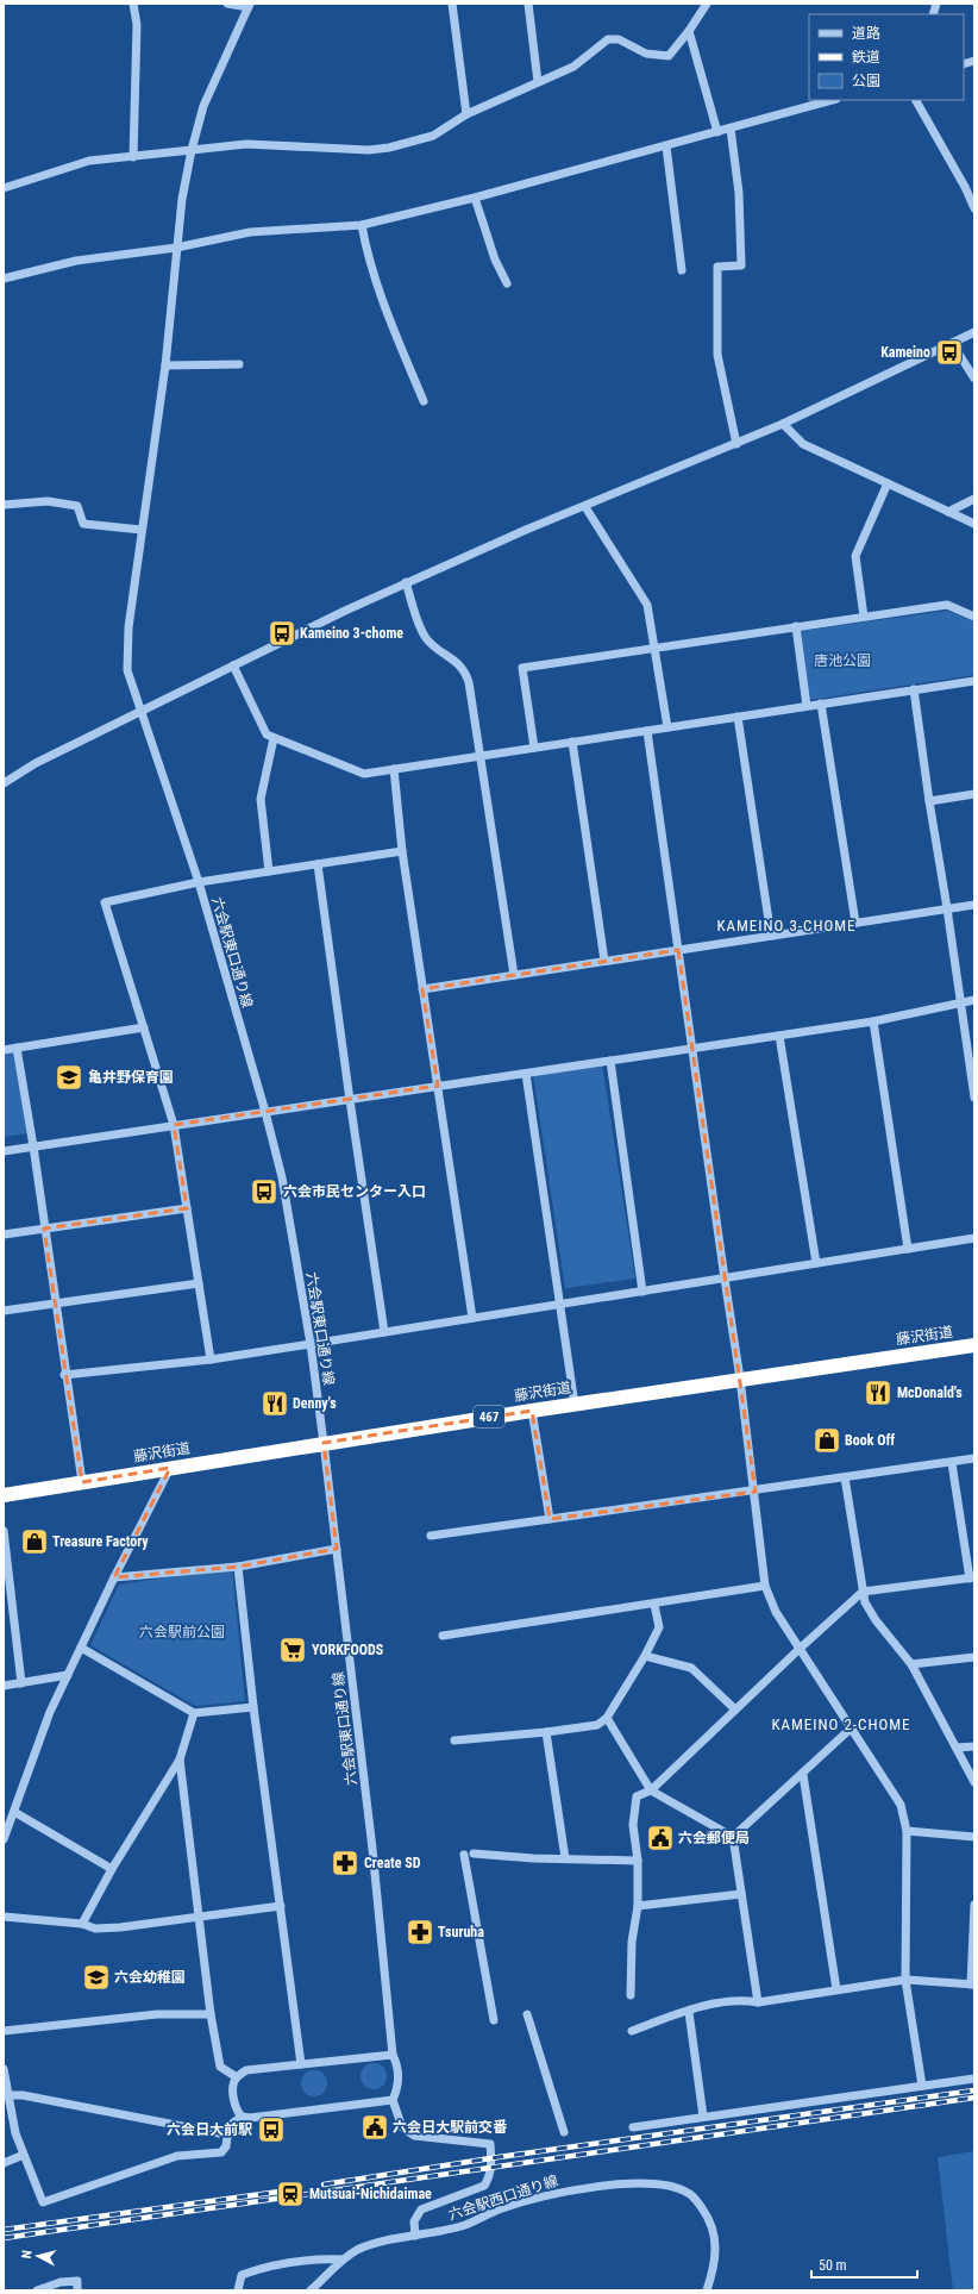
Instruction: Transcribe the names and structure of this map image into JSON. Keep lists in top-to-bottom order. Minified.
{"streets":{"highway":["藤沢街道","467"],"street":["六会駅東口通り線","六会駅西口通り線"]},"crossings":[["六会駅東口通り線","藤沢街道"]],"districts":["KAMEINO 3-CHOME","KAMEINO 2-CHOME"],"parks":["唐池公園","六会駅前公園"],"places":{"bus stop":["Kameino","Kameino 3-chome","六会市民センター入口","六会日大前駅"],"school or university":["亀井野保育園","六会幼稚園"],"restaurant":["McDonald's","Denny's"],"shop":["Book Off","Treasure Factory"],"supermarket":["YORKFOODS"],"public building":["六会郵便局","六会日大駅前交番"],"pharmacy":["Create SD","Tsuruha"],"station":["Mutsuai-Nichidaimae"]},"legend":["道路","鉄道","公園"],"scale_bar":"50 m","north":"left"}
